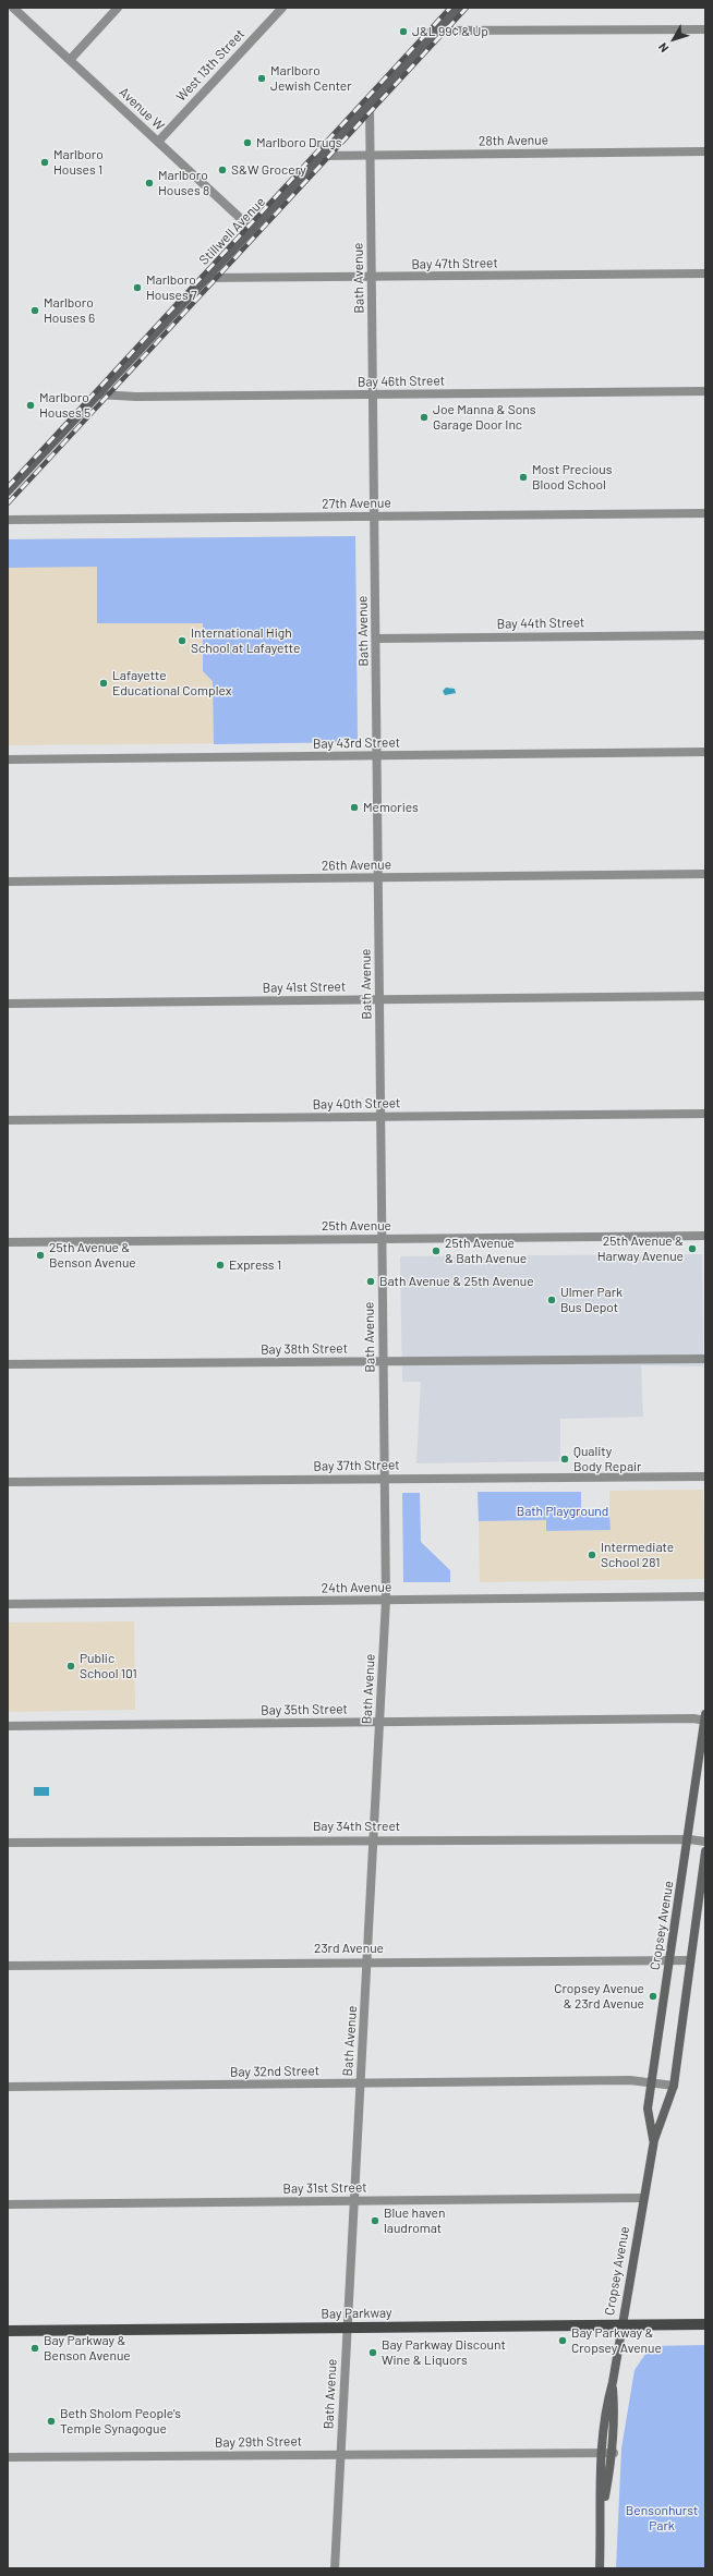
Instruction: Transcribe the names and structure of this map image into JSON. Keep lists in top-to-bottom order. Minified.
{"streets":{"main road":["Stillwell Avenue","Cropsey Avenue","Bay Parkway"],"street":["West 13th Street","Avenue W","28th Avenue","Bay 47th Street","Bath Avenue","Bay 46th Street","27th Avenue","Bay 44th Street","Bay 43rd Street","26th Avenue","Bay 41st Street","Bay 40th Street","25th Avenue","Bay 38th Street","Bay 37th Street","24th Avenue","Bay 35th Street","Bay 34th Street","23rd Avenue","Bay 32nd Street","Bay 31st Street","Bay 29th Street"]},"crossings":[["West 13th Street","Avenue W"],["Avenue W","Stillwell Avenue"],["28th Avenue","Stillwell Avenue"],["28th Avenue","Bath Avenue"],["Stillwell Avenue","Bay 47th Street"],["Stillwell Avenue","Bath Avenue"],["Stillwell Avenue","Bay 46th Street"],["Bay 47th Street","Bath Avenue"],["Bath Avenue","Bay 46th Street"],["Bath Avenue","27th Avenue"],["Bath Avenue","Bay 44th Street"],["Bath Avenue","Bay 43rd Street"],["Bath Avenue","26th Avenue"],["Bath Avenue","Bay 41st Street"],["Bath Avenue","Bay 40th Street"],["Bath Avenue","25th Avenue"],["Bath Avenue","Bay 38th Street"],["Bath Avenue","Bay 37th Street"],["Bath Avenue","24th Avenue"],["Bath Avenue","Bay 35th Street"],["Bath Avenue","Bay 34th Street"],["Bath Avenue","23rd Avenue"],["Bath Avenue","Bay 32nd Street"],["Bath Avenue","Bay 31st Street"],["Bath Avenue","Bay Parkway"],["Bath Avenue","Bay 29th Street"],["Bay 35th Street","Cropsey Avenue"],["Bay 34th Street","Cropsey Avenue"],["Cropsey Avenue","23rd Avenue"],["Cropsey Avenue","Bay 32nd Street"],["Cropsey Avenue","Bay 31st Street"],["Cropsey Avenue","Bay Parkway"],["Cropsey Avenue","Bay 29th Street"]],"parks":["Bath Playground","Bensonhurst Park"],"places":["J&L 99¢ & Up","Marlboro Jewish Center","Marlboro Drugs","Marlboro Houses 1","S&W Grocery","Marlboro Houses 8","Marlboro Houses 7","Marlboro Houses 6","Marlboro Houses 5","Joe Manna & Sons Garage Door Inc","Most Precious Blood School","International High School at Lafayette","Lafayette Educational Complex","Memories","25th Avenue & Harway Avenue","25th Avenue & Bath Avenue","25th Avenue & Benson Avenue","Express 1","Bath Avenue & 25th Avenue","Ulmer Park Bus Depot","Quality Body Repair","Intermediate School 281","Public School 101","Cropsey Avenue & 23rd Avenue","Blue haven laudromat","Bay Parkway & Cropsey Avenue","Bay Parkway & Benson Avenue","Bay Parkway Discount Wine & Liquors","Beth Sholom People's Temple Synagogue"],"north":"bottom left"}
